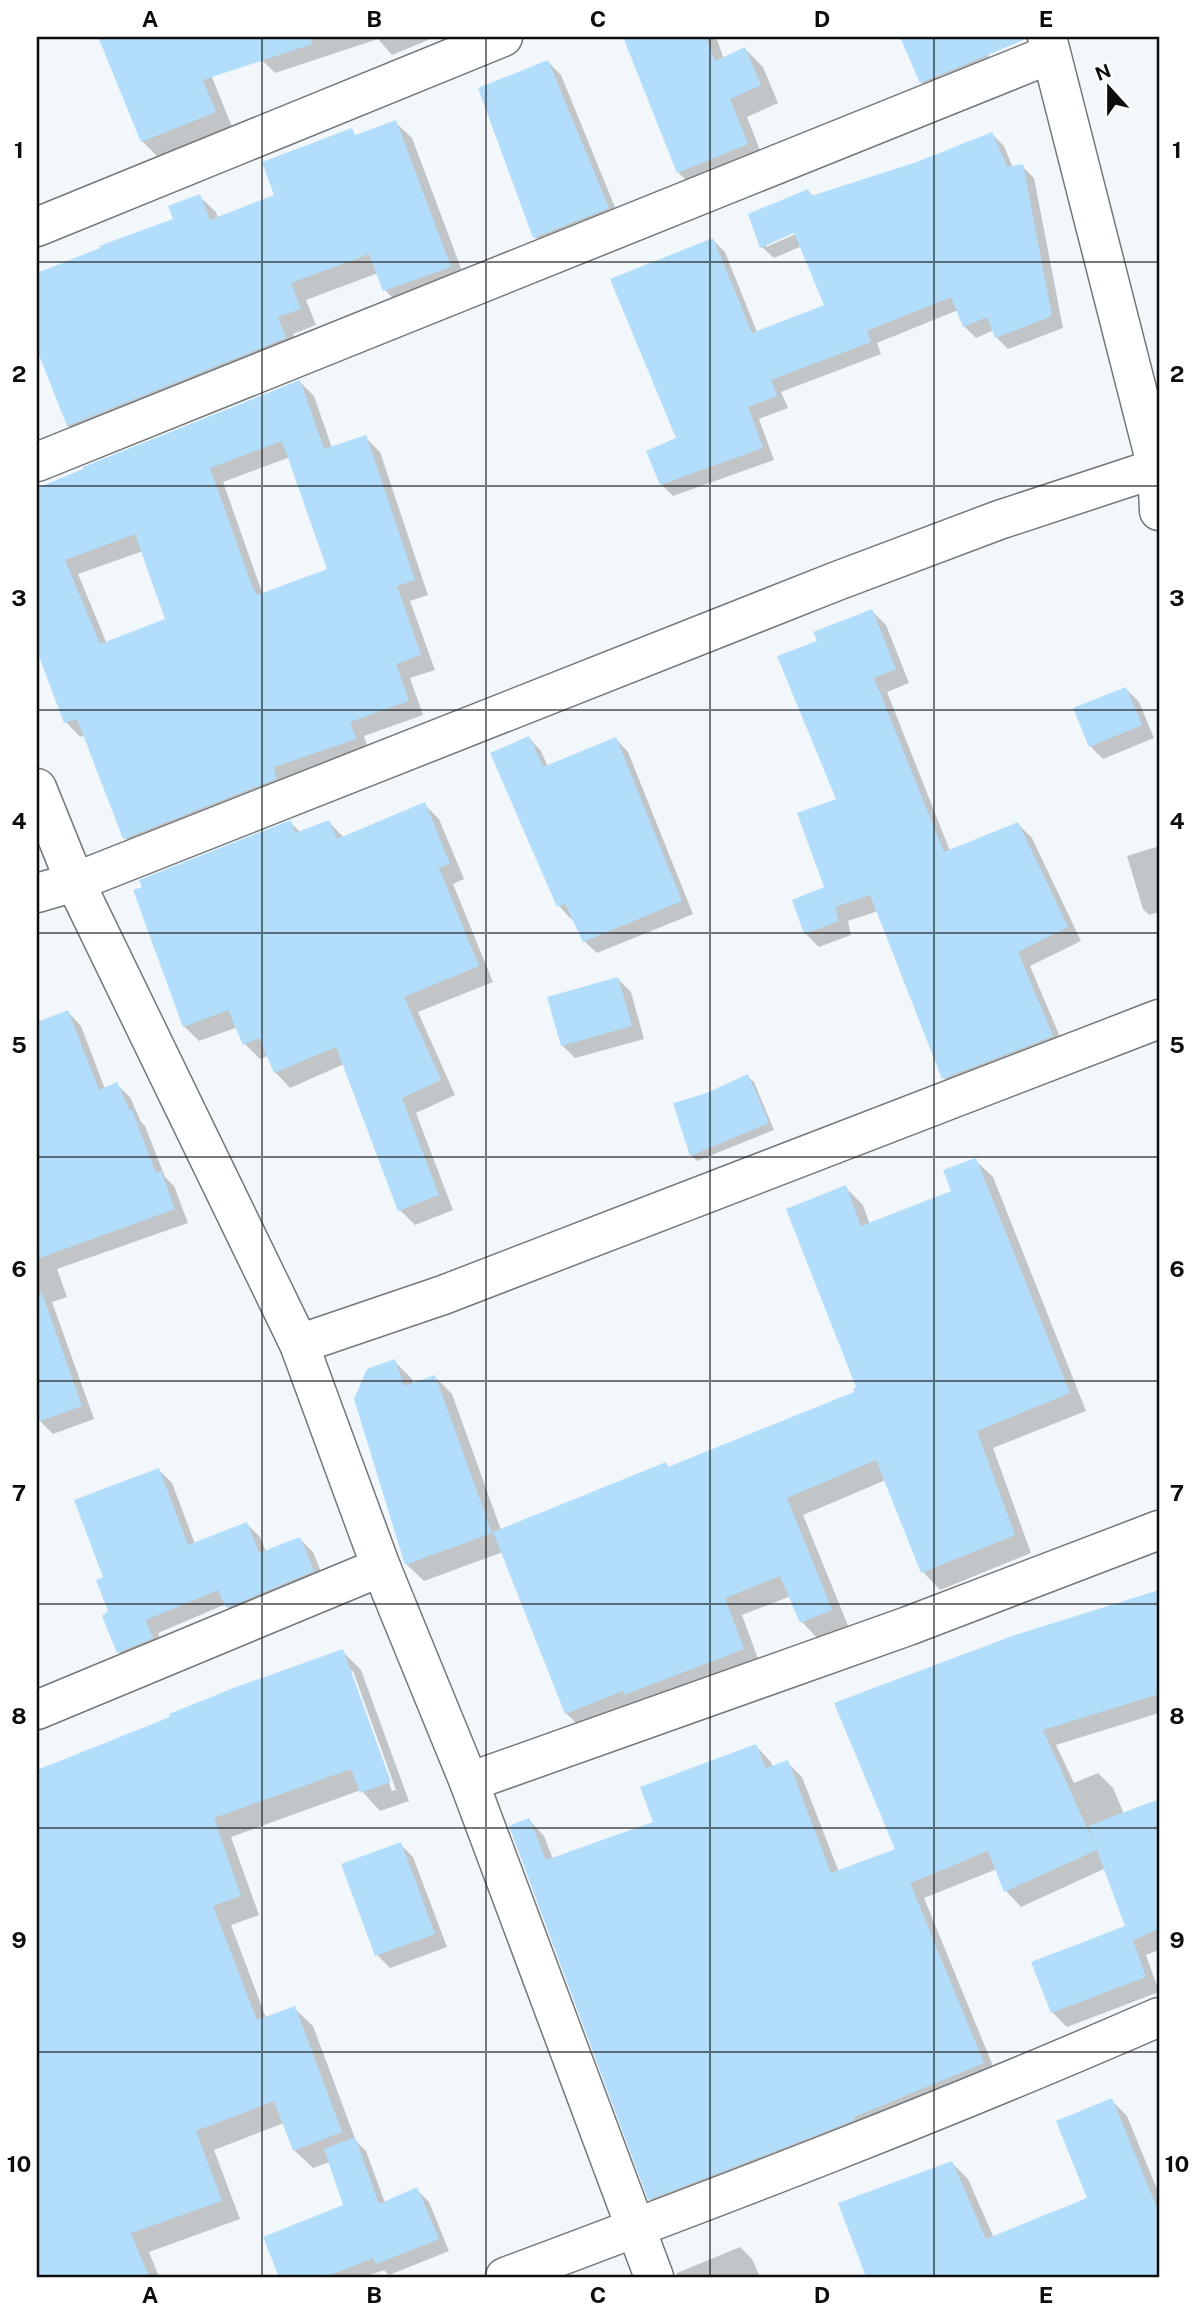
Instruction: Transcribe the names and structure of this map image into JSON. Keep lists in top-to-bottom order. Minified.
{"north":"top","grid":{"columns":["A","B","C","D","E"],"rows":["1","2","3","4","5","6","7","8","9","10"]}}
